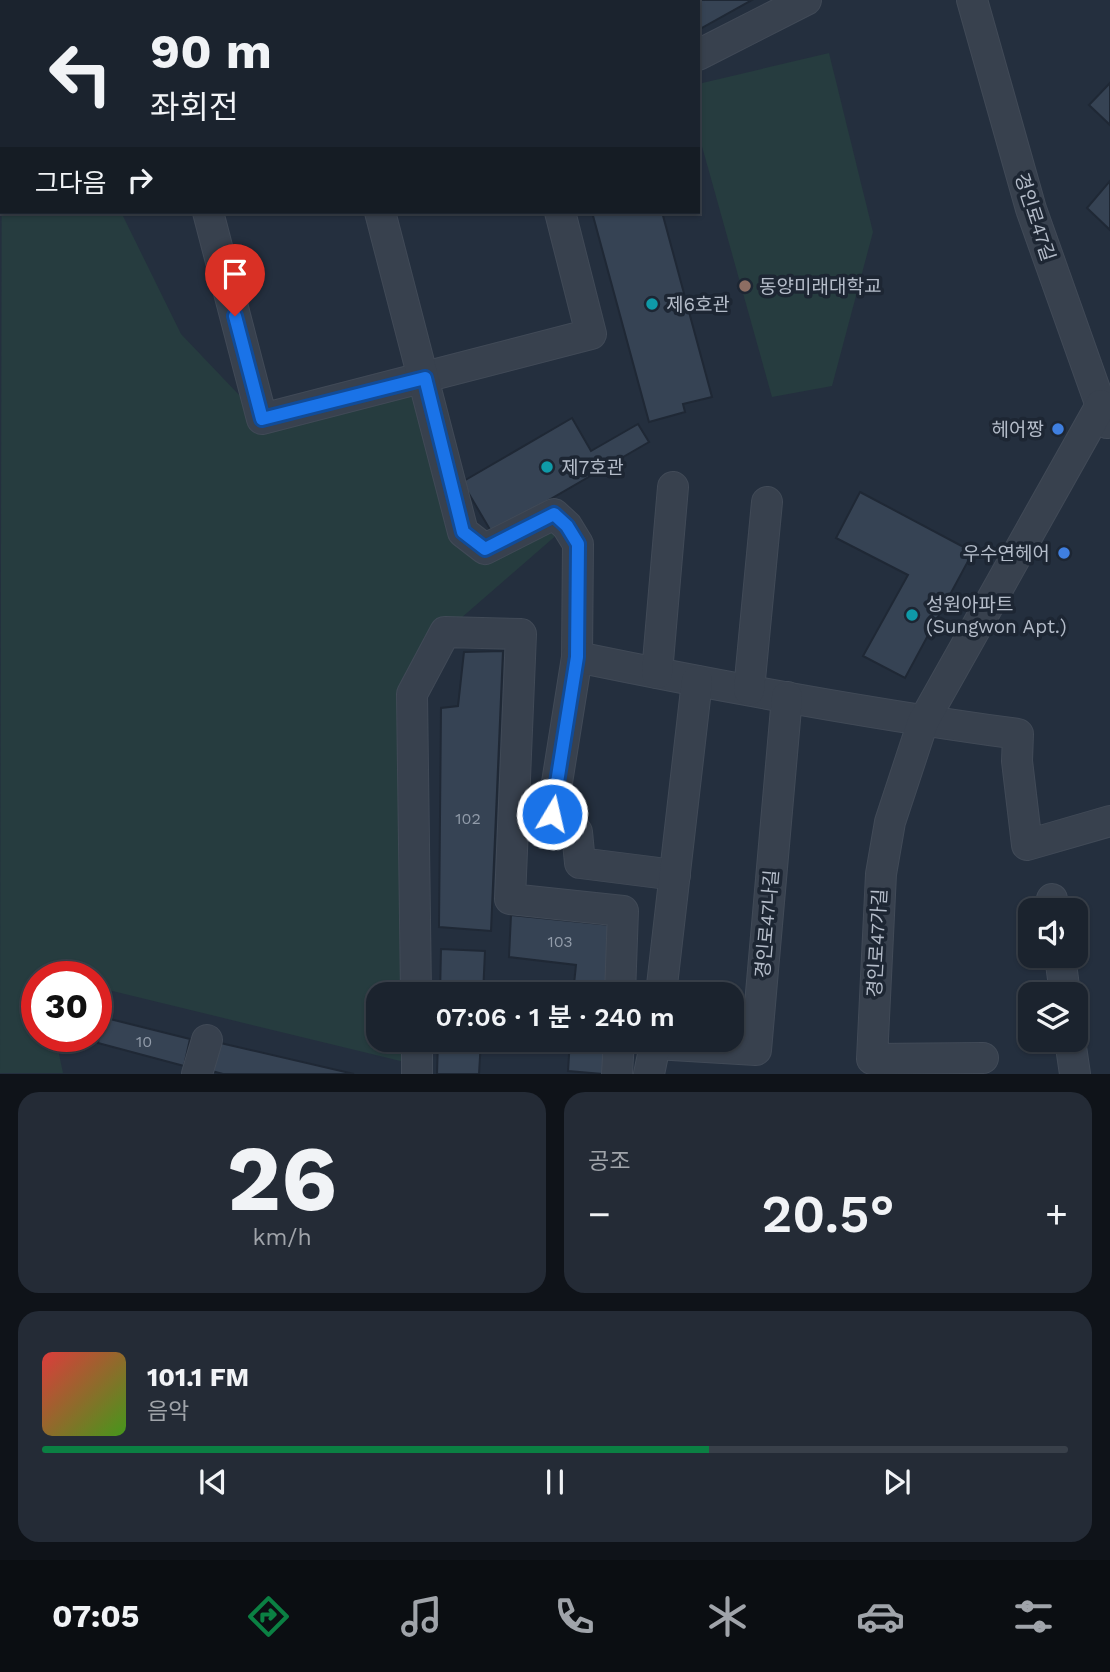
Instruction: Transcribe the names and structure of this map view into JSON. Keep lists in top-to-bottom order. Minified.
{"streets":{"street":["경인로47길","경인로47나길","경인로47가길"]},"crossings":[["경인로47길","경인로47가길"]],"places":["동양미래대학교","제6호관","헤어짱","제7호관","우수연헤어","성원아파트 (Sungwon Apt.)"],"house_numbers":["102","103","10"],"page":{"turn":["90 m","좌회전"],"then":"그다음","limit":"30","trip":"07:06 · 1 분 · 240 m","tile":[["26","km/h"],"공조"],"heat":["−","20.5°","+"],"song":["101.1 FM","음악"],"tabs":"07:05"}}
